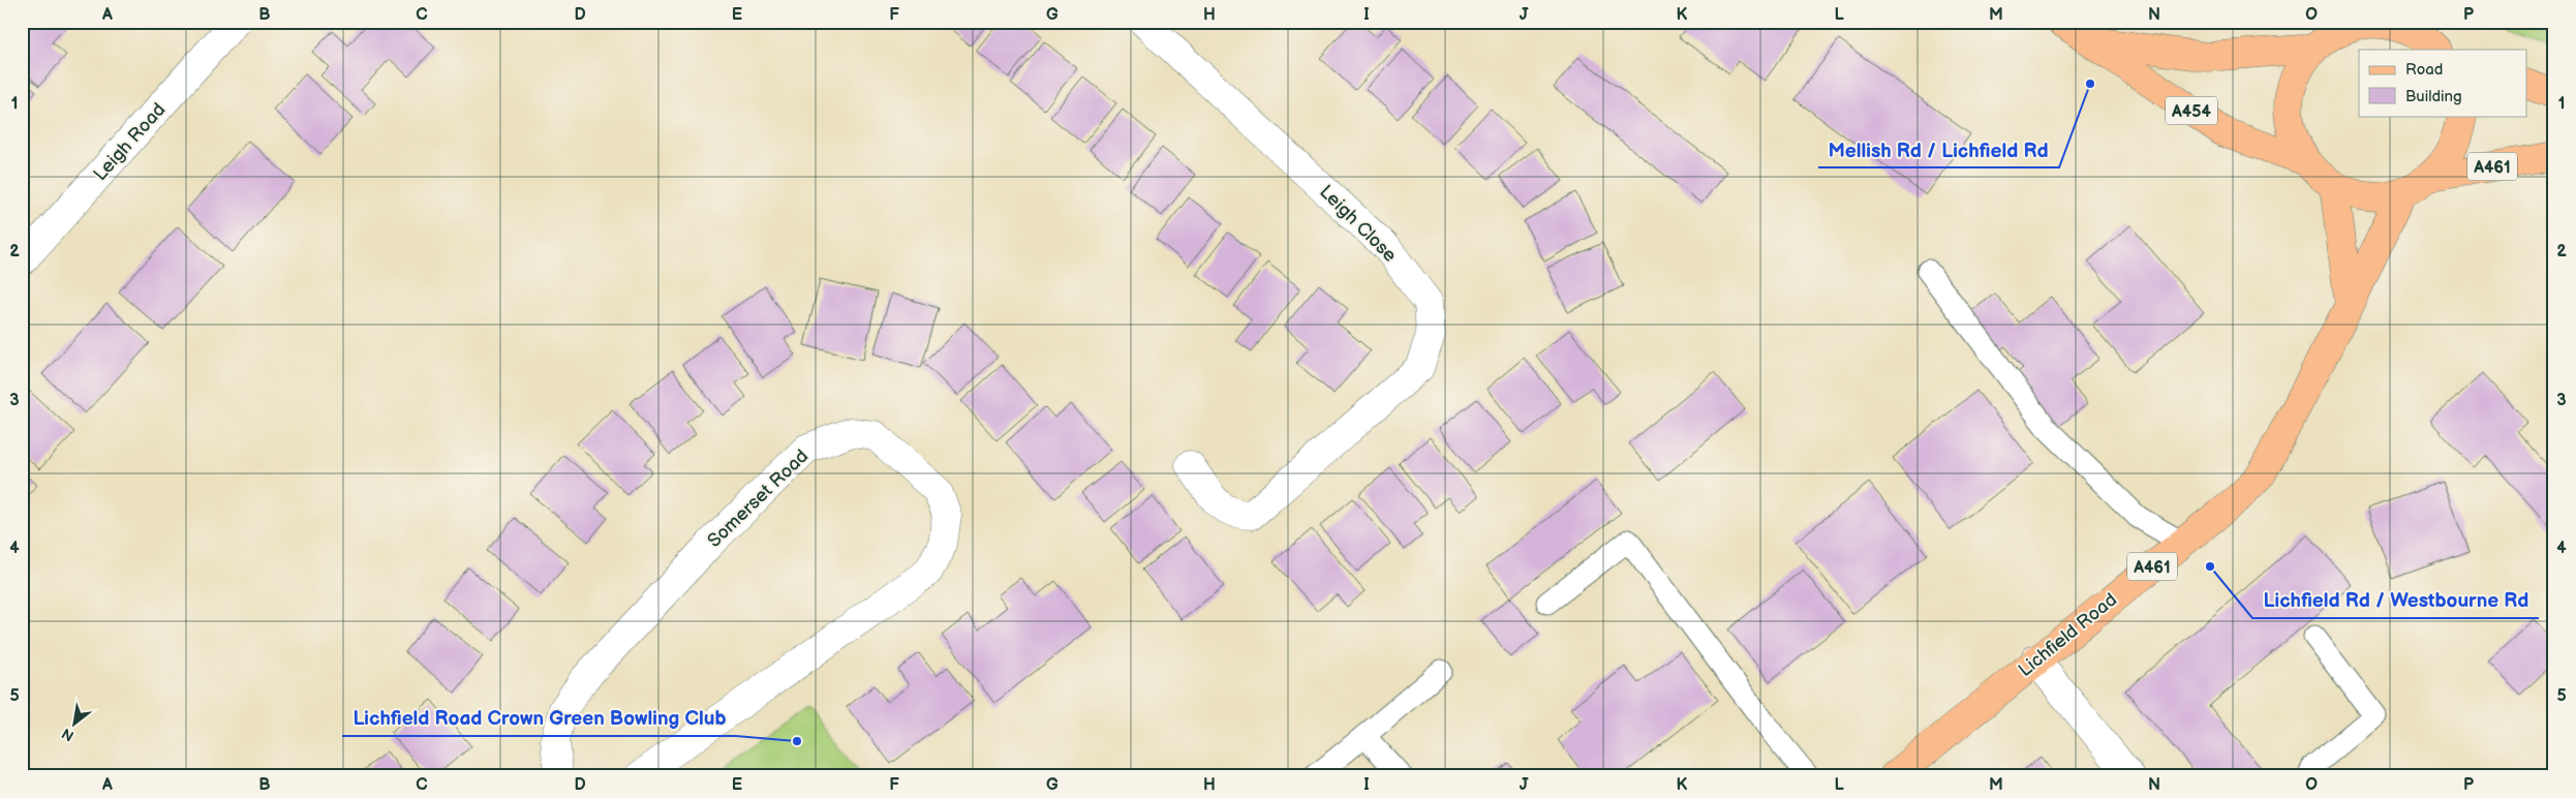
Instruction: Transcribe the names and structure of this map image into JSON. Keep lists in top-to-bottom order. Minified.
{"streets":{"main road":["A454","A461","Lichfield Road"],"street":["Leigh Road","Leigh Close","Somerset Road"]},"places":["Mellish Rd / Lichfield Rd","Lichfield Rd / Westbourne Rd","Lichfield Road Crown Green Bowling Club"],"legend":["Road","Building"],"north":"bottom left","grid":{"columns":["A","B","C","D","E","F","G","H","I","J","K","L","M","N","O","P"],"rows":["1","2","3","4","5"]}}
